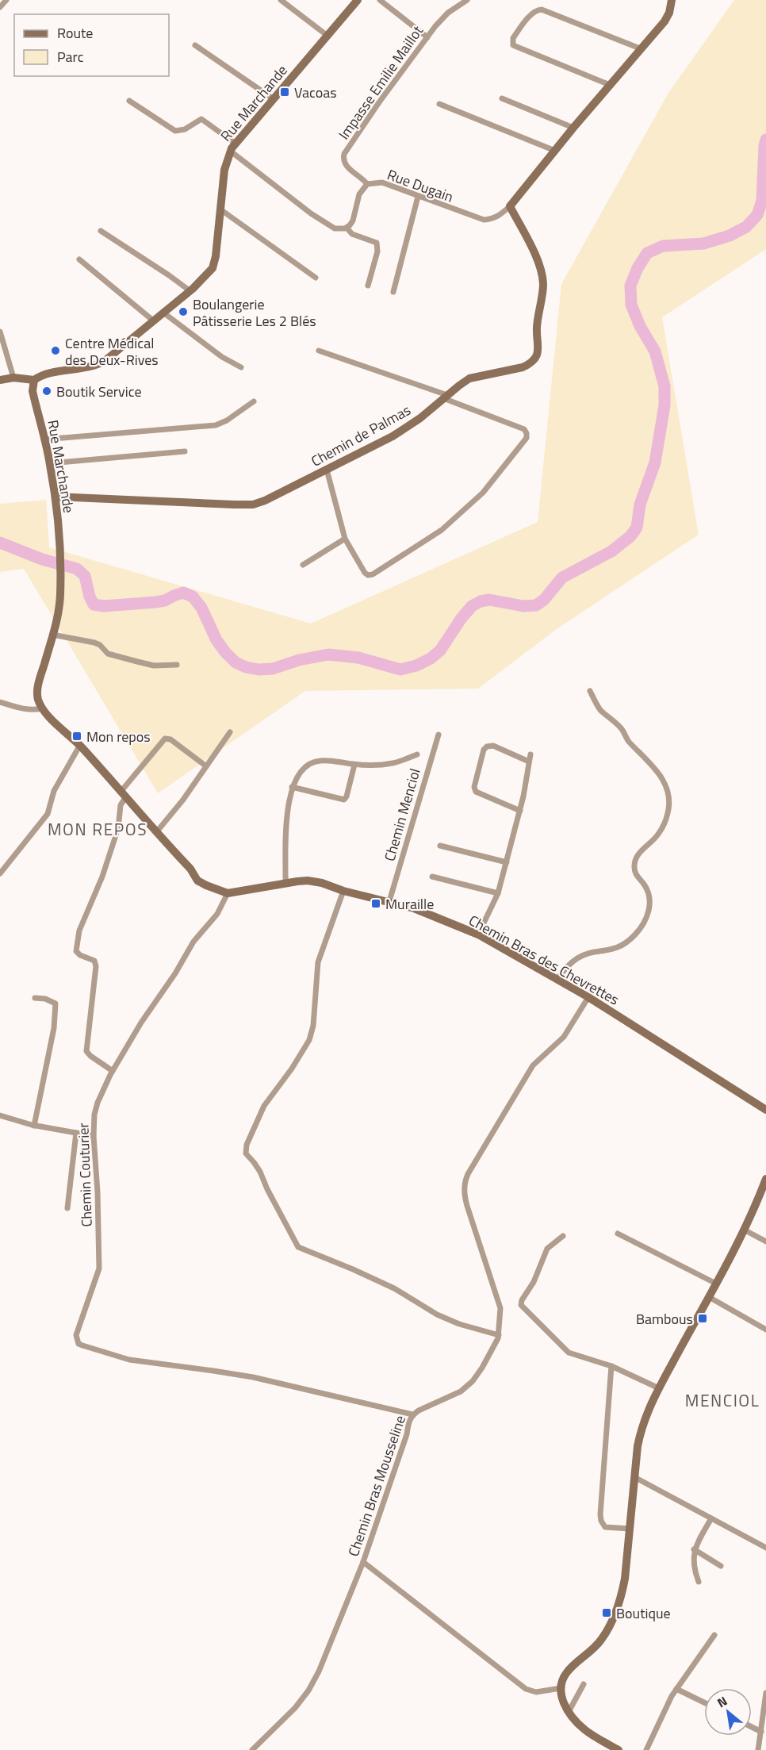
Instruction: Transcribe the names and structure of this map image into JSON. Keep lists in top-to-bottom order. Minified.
{"streets":{"main road":["Rue Marchande","Chemin de Palmas","Chemin Bras des Chevrettes"],"street":["Impasse Emilie Maillot","Rue Dugain","Chemin Menciol","Chemin Couturier","Chemin Bras Mousseline"]},"crossings":[["Impasse Emilie Maillot","Rue Dugain"],["Rue Marchande","Chemin de Palmas"],["Rue Dugain","Chemin de Palmas"],["Chemin Menciol","Chemin Bras des Chevrettes"],["Chemin Bras des Chevrettes","Chemin Couturier"],["Chemin Bras des Chevrettes","Chemin Bras Mousseline"],["Chemin Couturier","Chemin Bras Mousseline"]],"districts":["MON REPOS","MENCIOL"],"places":{"transit":["Vacoas","Mon repos","Muraille","Bambous","Boutique"],"other":["Boulangerie Pâtisserie Les 2 Blés","Centre Médical des Deux-Rives","Boutik Service"]},"legend":["Route","Parc"],"north":"top left"}
